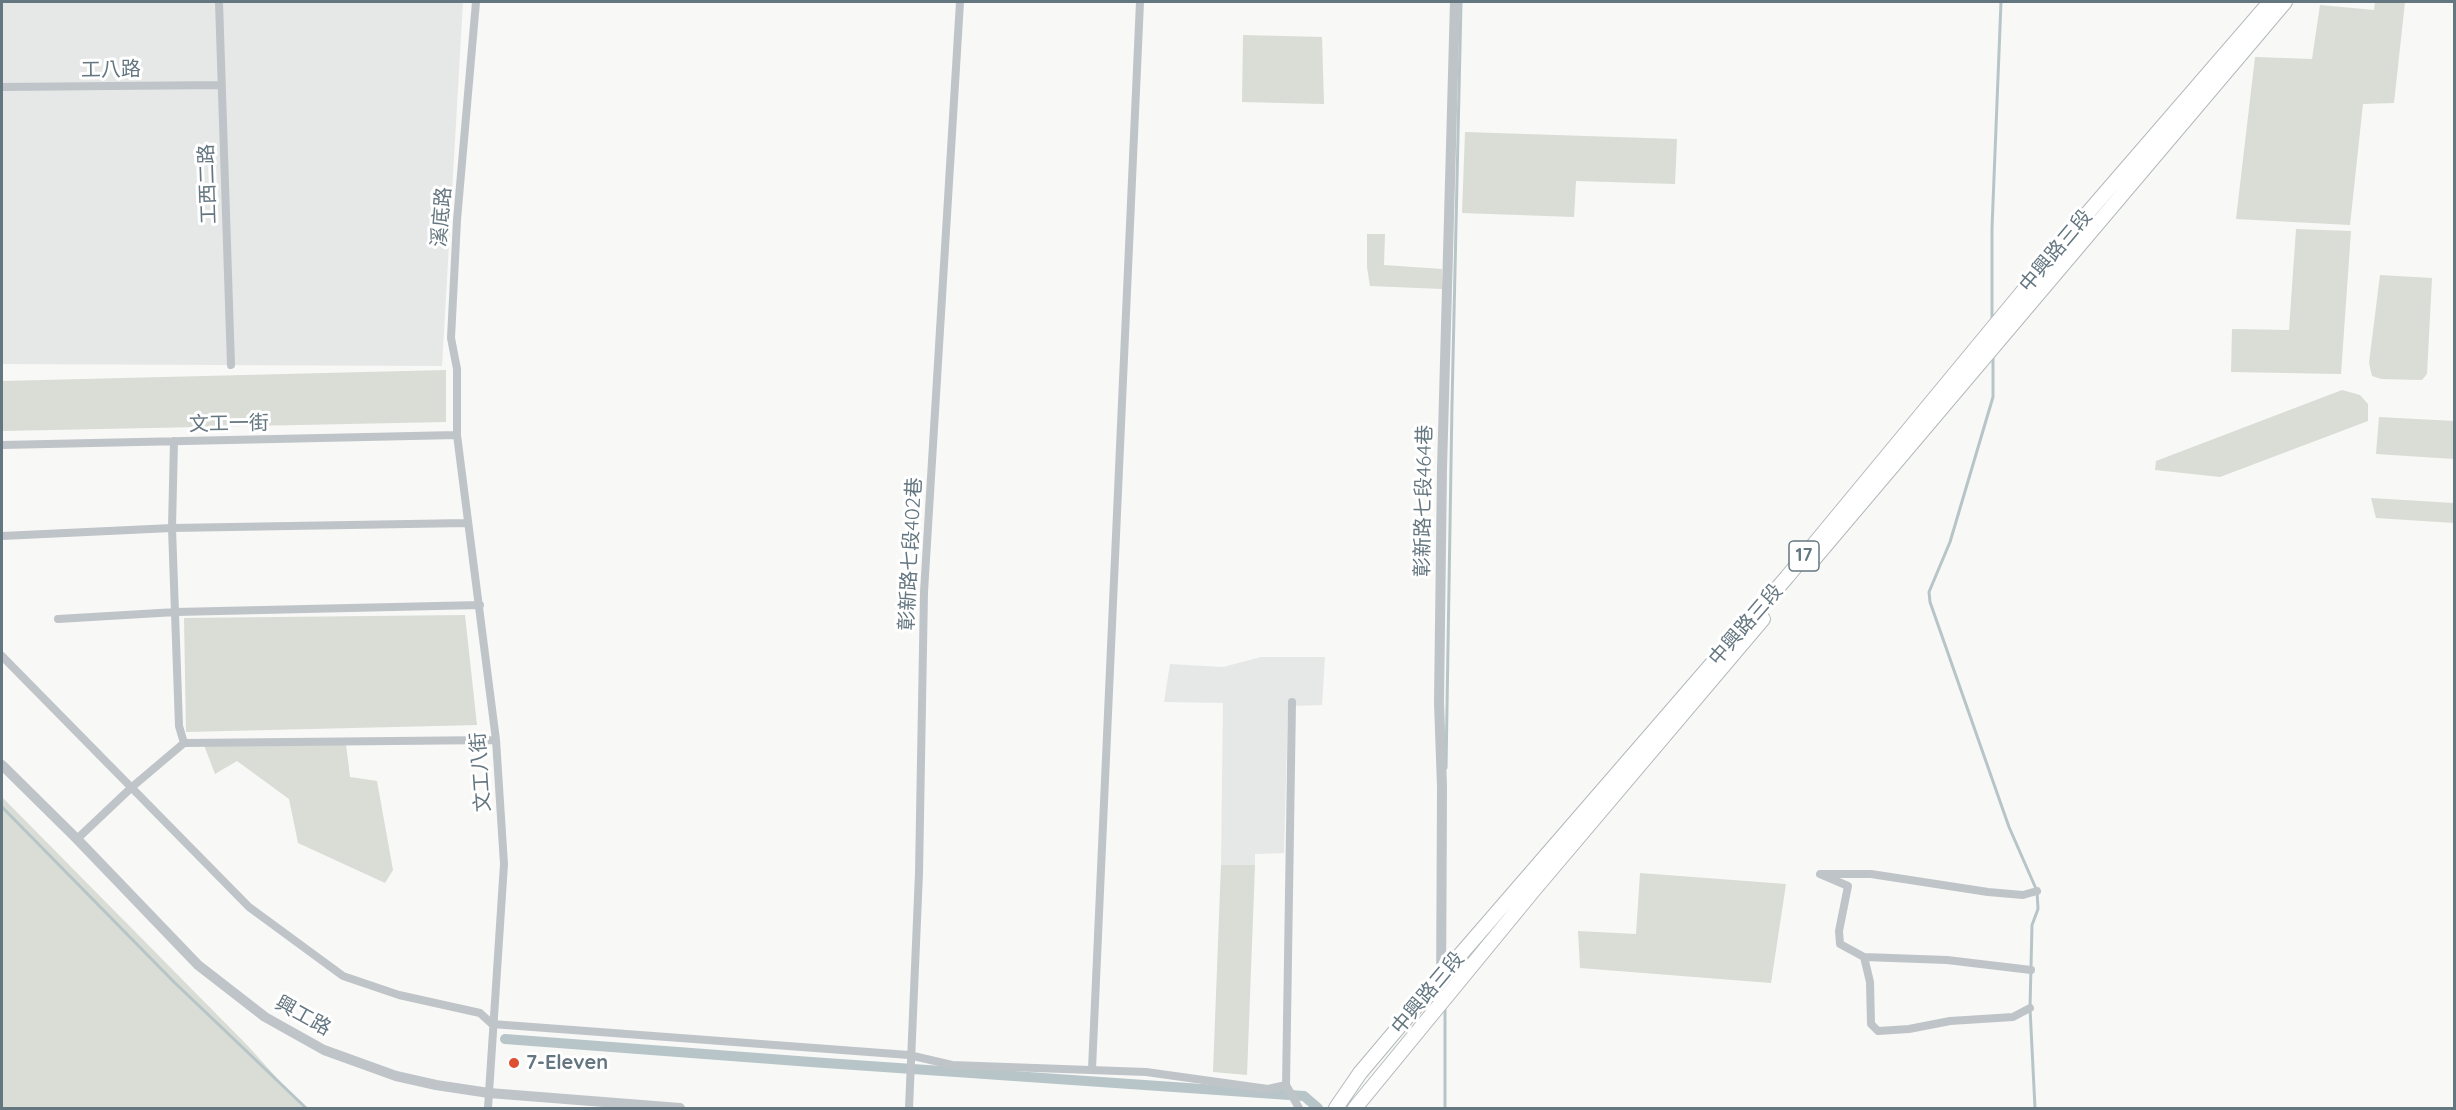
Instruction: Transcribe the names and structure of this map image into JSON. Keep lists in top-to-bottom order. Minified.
{"streets":{"main road":["中興路三段","17"],"street":["工八路","工西二路","溪底路","文工一街","彰新路七段464巷","彰新路七段402巷","文工八街","興工路"]},"crossings":[["工八路","工西二路"],["溪底路","文工一街"],["溪底路","文工八街"],["中興路三段","彰新路七段464巷"],["文工一街","文工八街"],["文工八街","興工路"]],"places":["7-Eleven"]}
